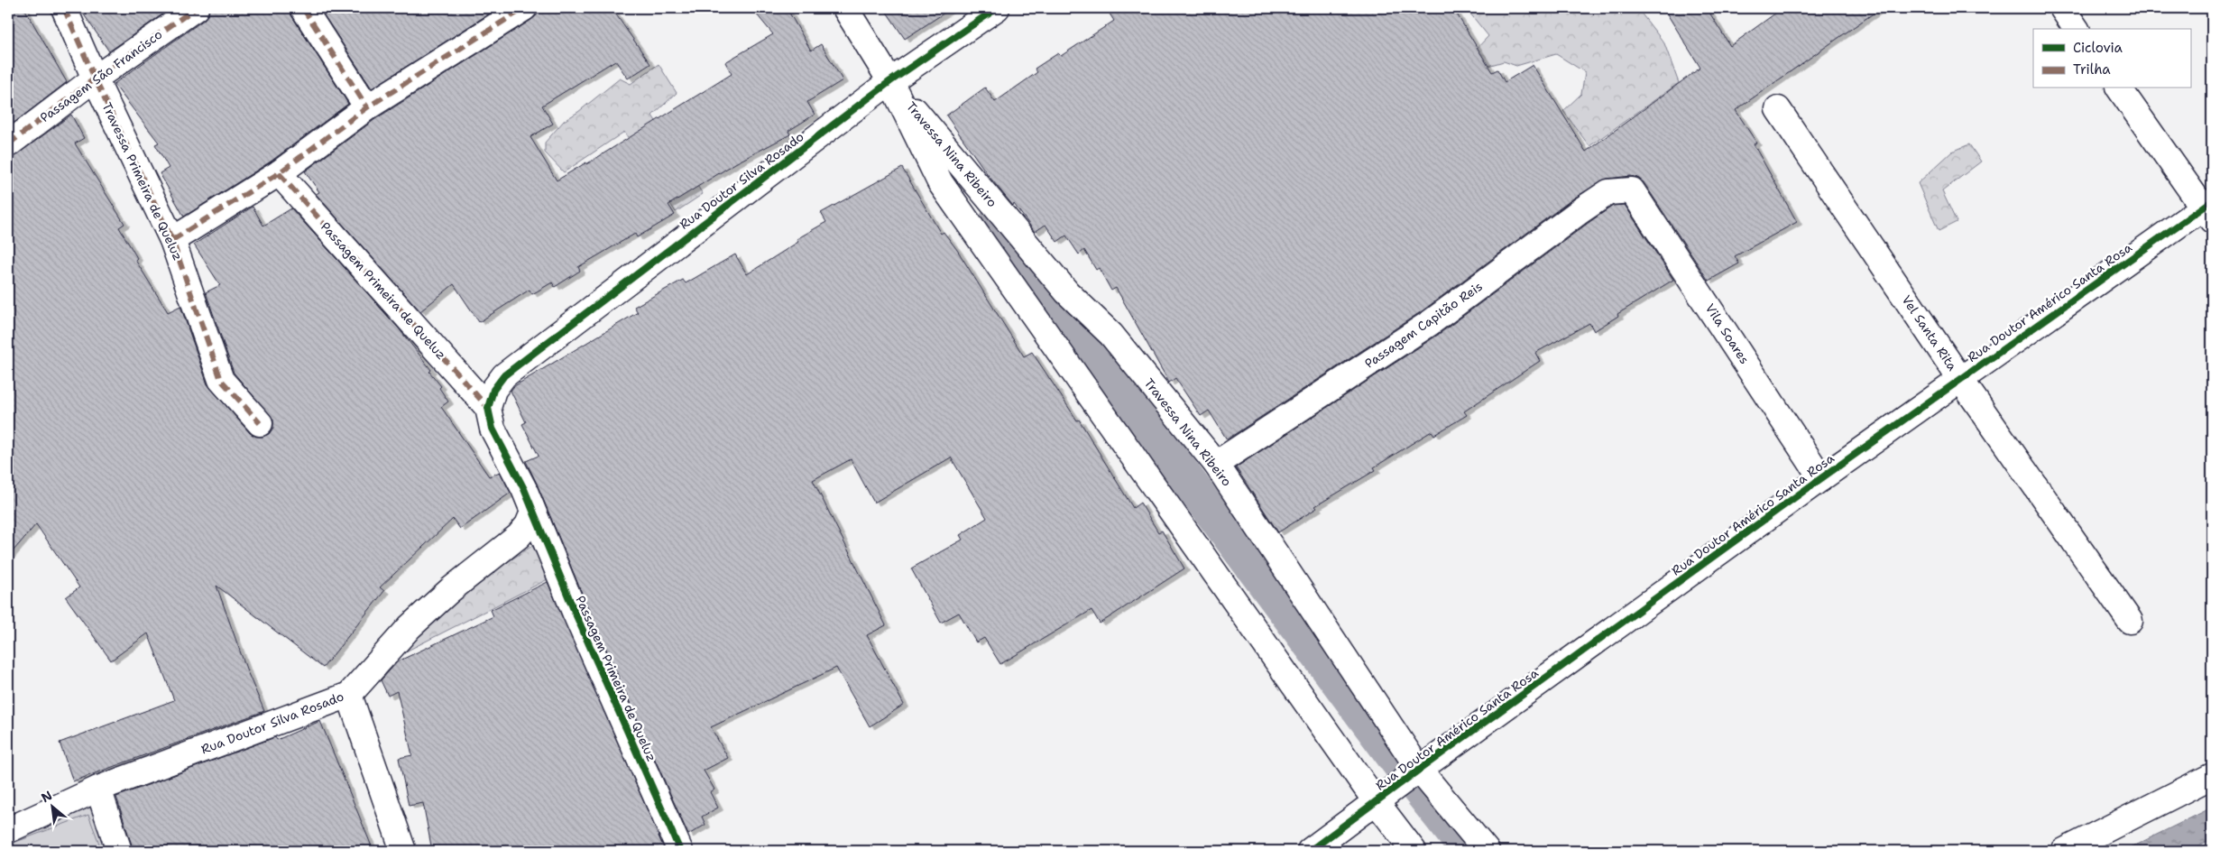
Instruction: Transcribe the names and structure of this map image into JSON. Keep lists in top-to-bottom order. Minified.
{"streets":{"street":["Passagem São Francisco","Travessa Nina Ribeiro","Rua Doutor Silva Rosado","Travessa Primeira de Queluz","Passagem Primeira de Queluz","Rua Doutor Américo Santa Rosa","Passagem Capitão Reis","Vel Santa Rita","Vila Soares"]},"crossings":[["Passagem São Francisco","Travessa Primeira de Queluz"],["Travessa Nina Ribeiro","Rua Doutor Silva Rosado"],["Travessa Nina Ribeiro","Rua Doutor Américo Santa Rosa"],["Travessa Nina Ribeiro","Passagem Capitão Reis"],["Rua Doutor Silva Rosado","Passagem Primeira de Queluz"],["Rua Doutor Américo Santa Rosa","Vel Santa Rita"],["Rua Doutor Américo Santa Rosa","Vila Soares"],["Passagem Capitão Reis","Vila Soares"]],"legend":["Ciclovia","Trilha"],"north":"top left"}
